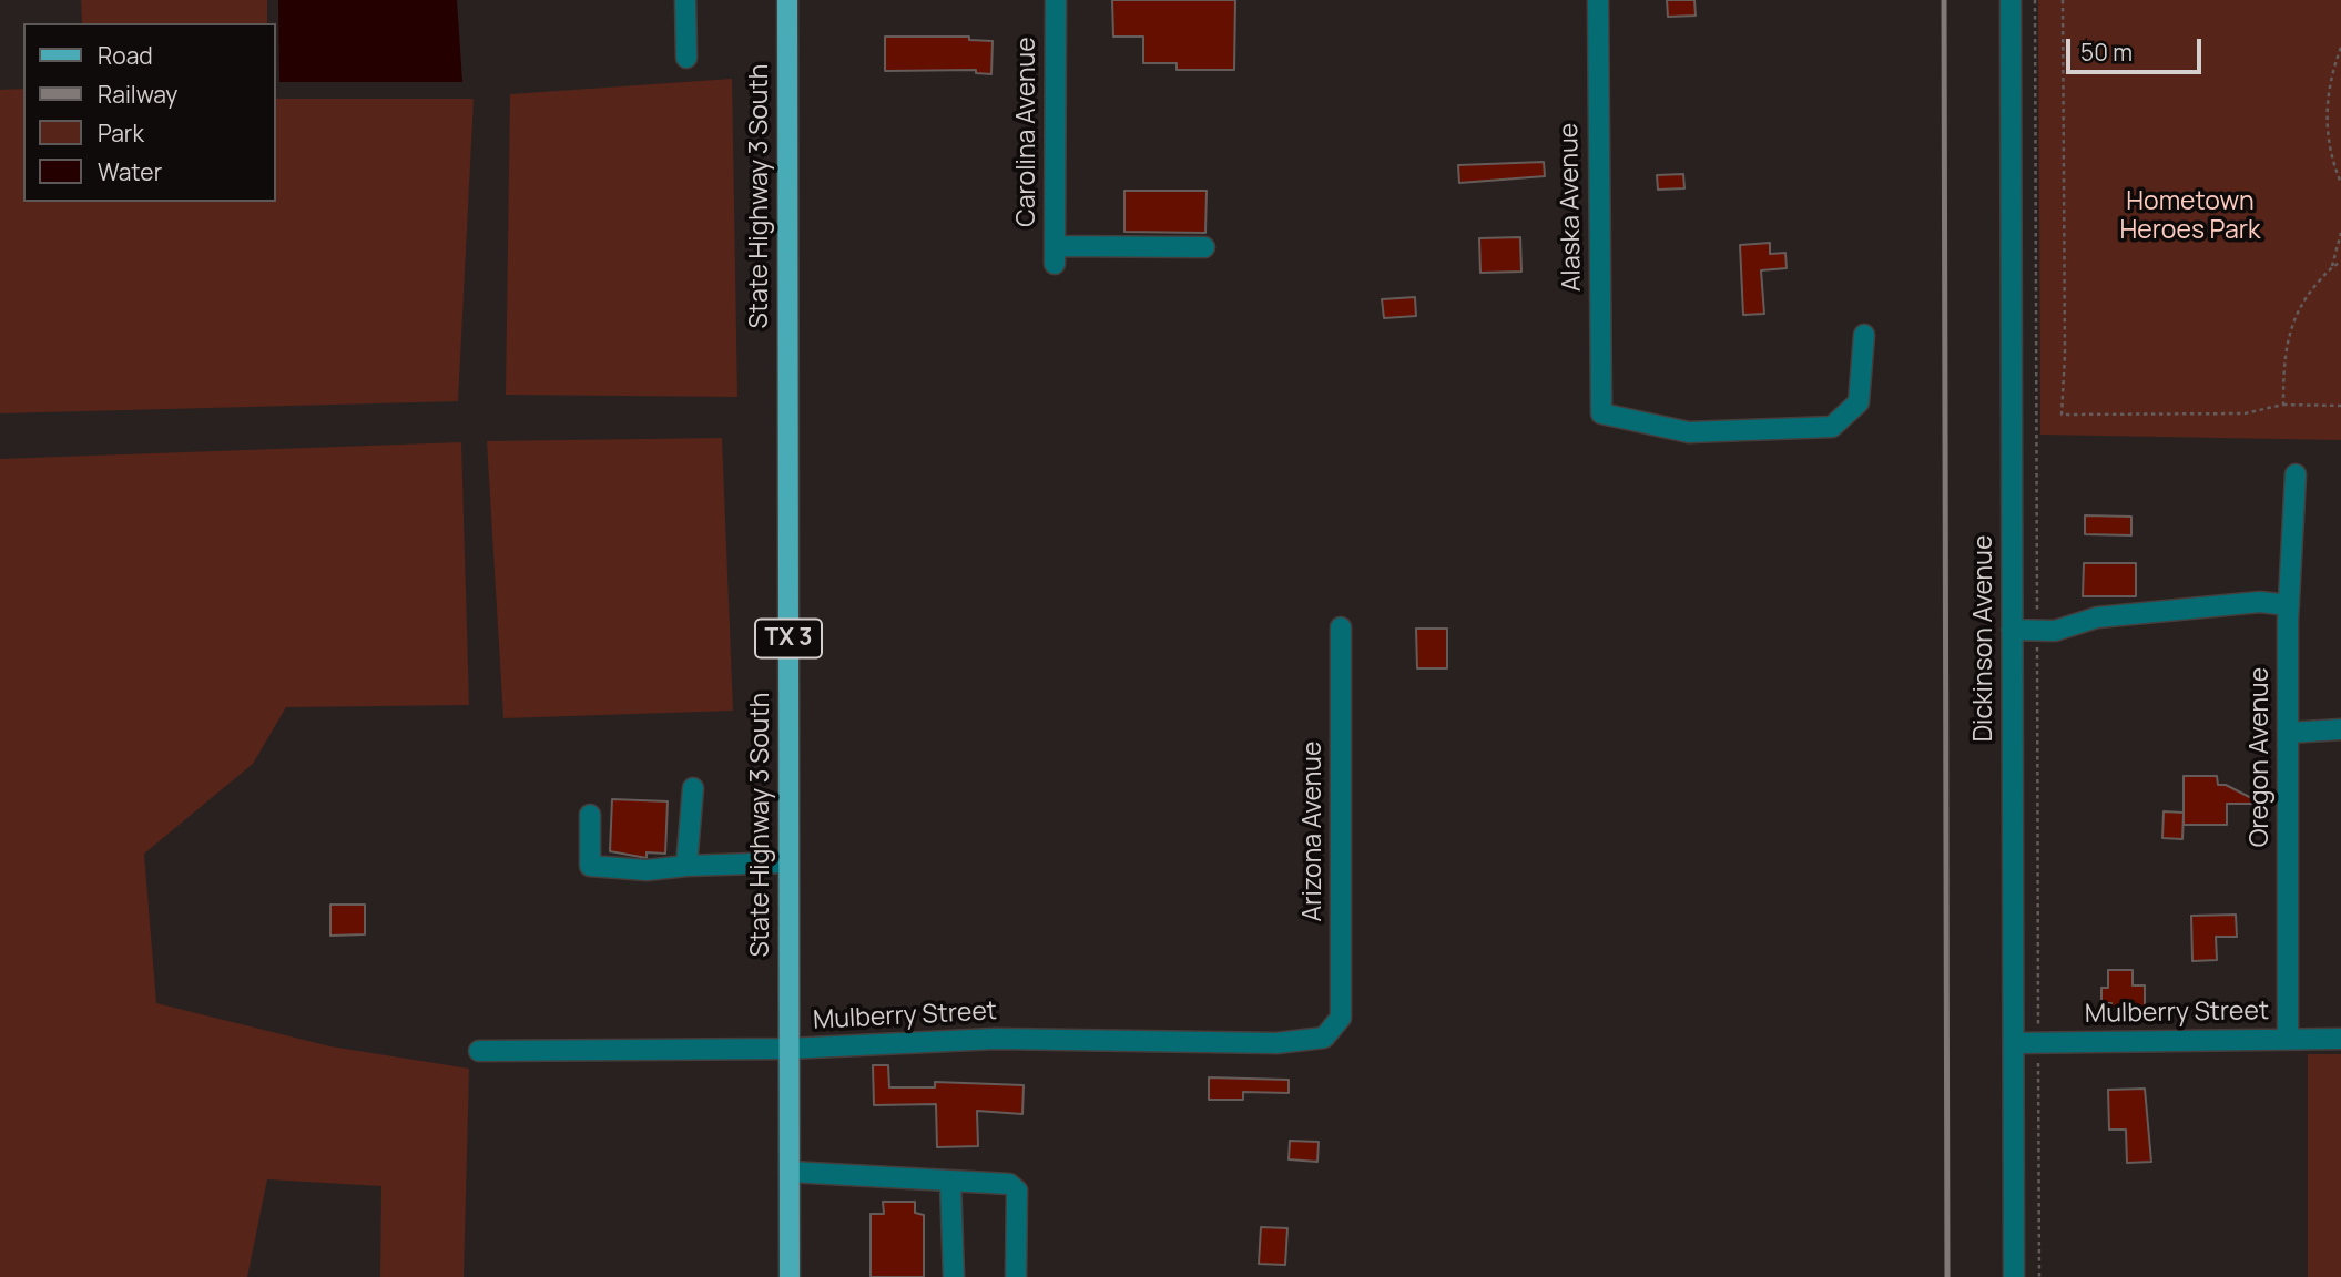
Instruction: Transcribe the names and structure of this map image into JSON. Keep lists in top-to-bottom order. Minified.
{"streets":{"main road":["State Highway 3 South","TX 3"],"street":["Carolina Avenue","Alaska Avenue","Dickinson Avenue","Oregon Avenue","Arizona Avenue","Mulberry Street"]},"crossings":[["State Highway 3 South","Mulberry Street"],["Dickinson Avenue","Mulberry Street"],["Oregon Avenue","Mulberry Street"],["Arizona Avenue","Mulberry Street"]],"parks":["Hometown Heroes Park"],"legend":["Road","Railway","Park","Water"],"scale_bar":"50 m"}
